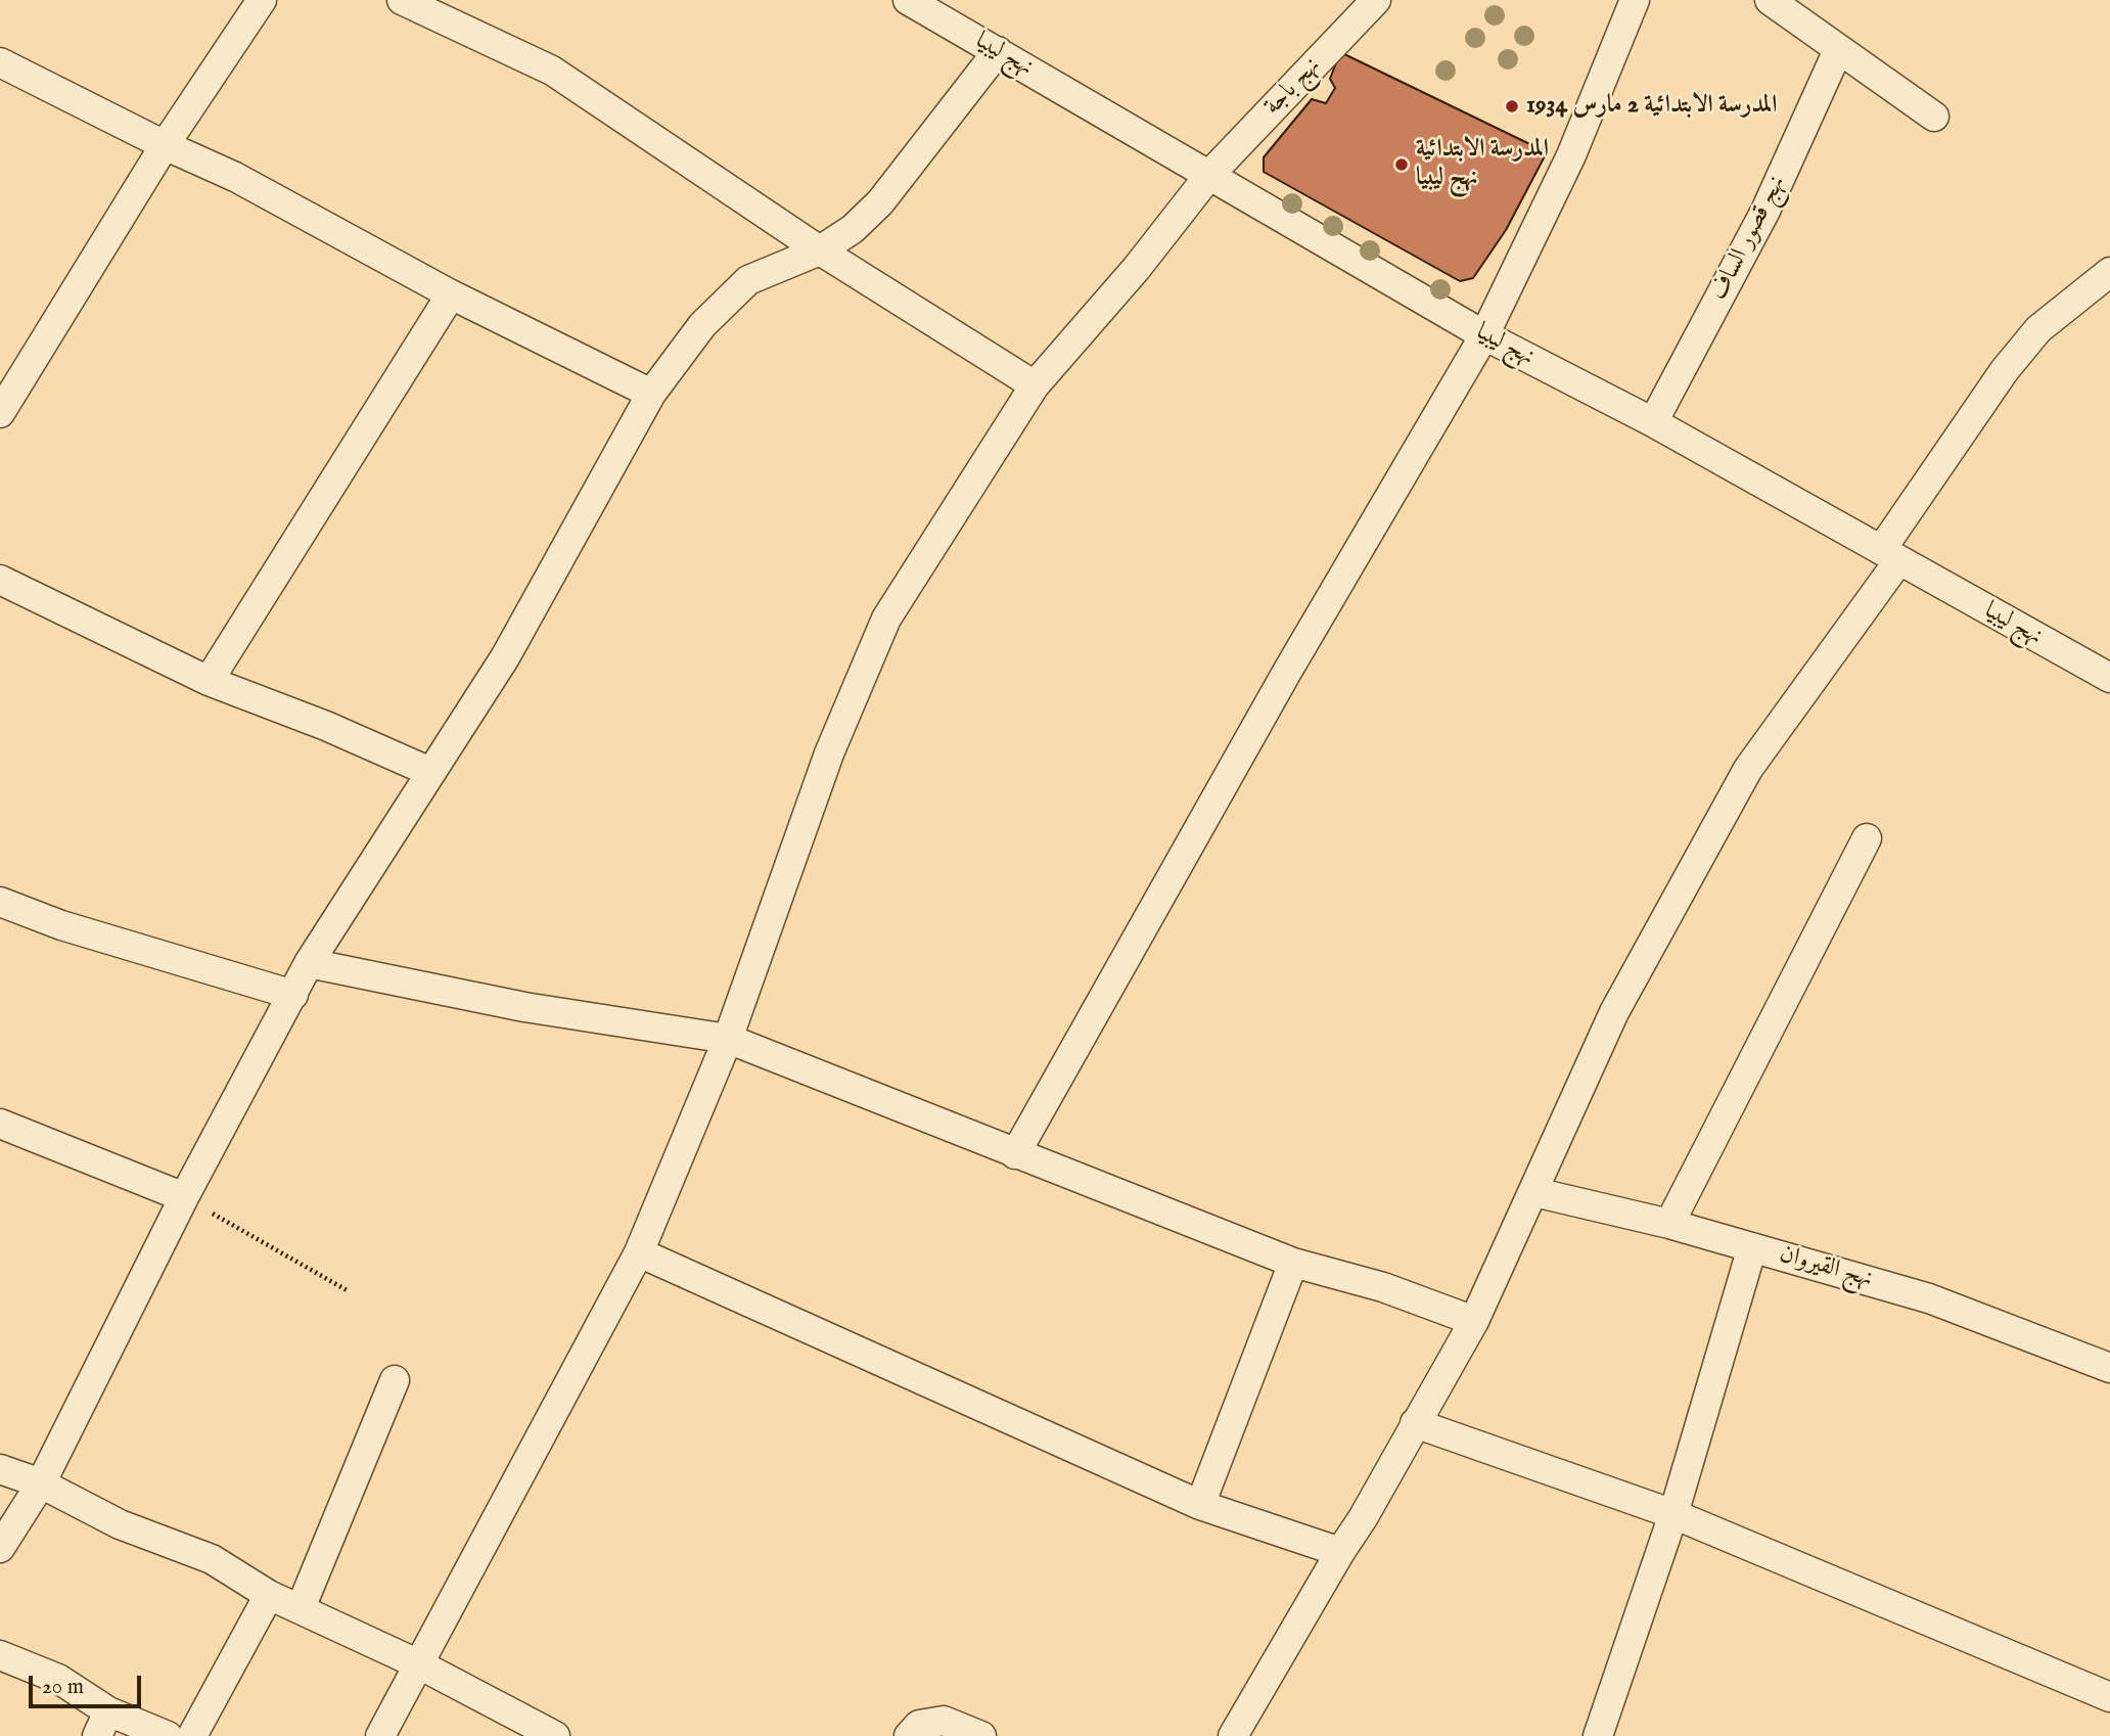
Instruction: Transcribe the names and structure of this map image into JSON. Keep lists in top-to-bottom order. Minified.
{"streets":{"street":["نهج ليبيا","نهج باجة","نهج قصور الساف","نهج القيروان"]},"crossings":[["نهج ليبيا","نهج باجة"],["نهج ليبيا","نهج قصور الساف"]],"places":["المدرسة الابتدائية 2 مارس 1934","المدرسة الابتدائية نهج ليبيا"],"scale_bar":"20 m"}
